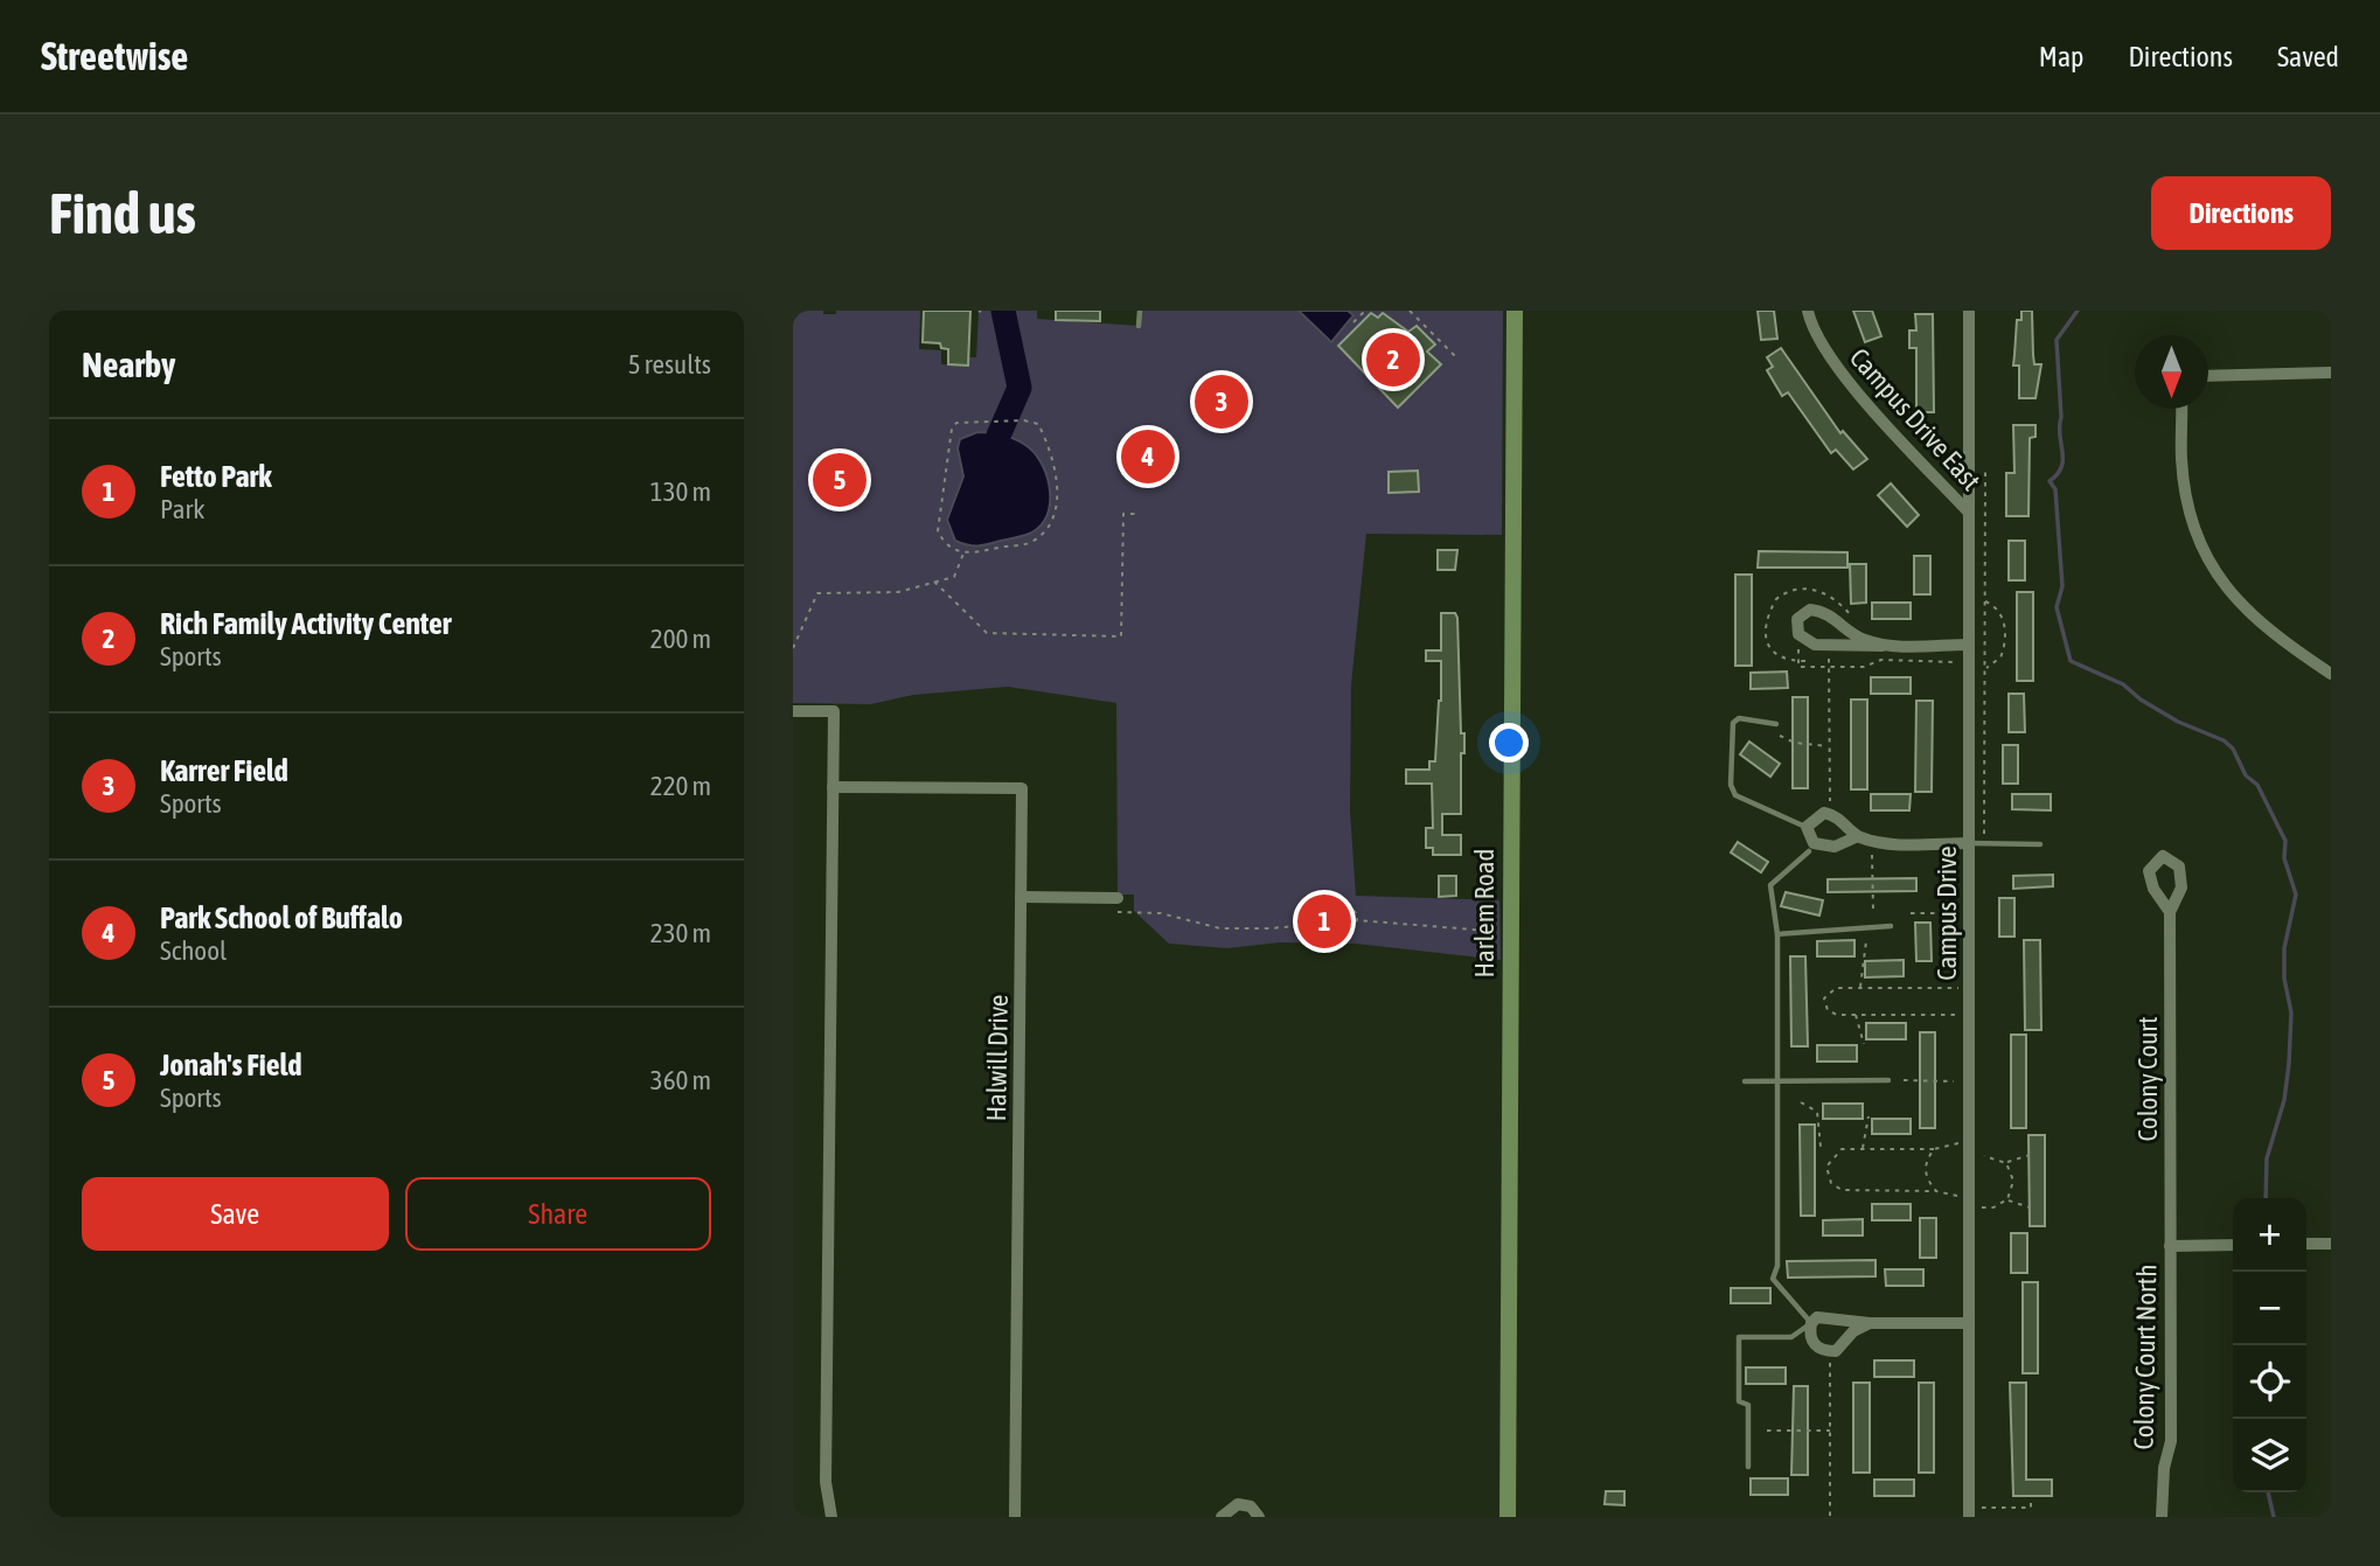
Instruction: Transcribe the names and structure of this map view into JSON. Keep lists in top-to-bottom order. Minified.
{"streets":{"main road":["Harlem Road"],"street":["Campus Drive East","Campus Drive","Halwill Drive","Colony Court","Colony Court North"]},"crossings":[["Campus Drive East","Campus Drive"],["Colony Court","Colony Court North"]],"north":"bottom","page":{"header":"Streetwise","nav":["Map","Directions","Saved"],"buttons":["Directions",["Save","Share"]],"title":"Find us","heading":["Nearby","5 results"],"pins":["2","3","4","5","1"],"list":[{"mark":"1","name":"Fetto Park","note":"Park","value":"130 m"},{"mark":"2","name":"Rich Family Activity Center","note":"Sports","value":"200 m"},{"mark":"3","name":"Karrer Field","note":"Sports","value":"220 m"},{"mark":"4","name":"Park School of Buffalo","note":"School","value":"230 m"},{"mark":"5","name":"Jonah's Field","note":"Sports","value":"360 m"}],"map_buttons":["+","−"]}}
